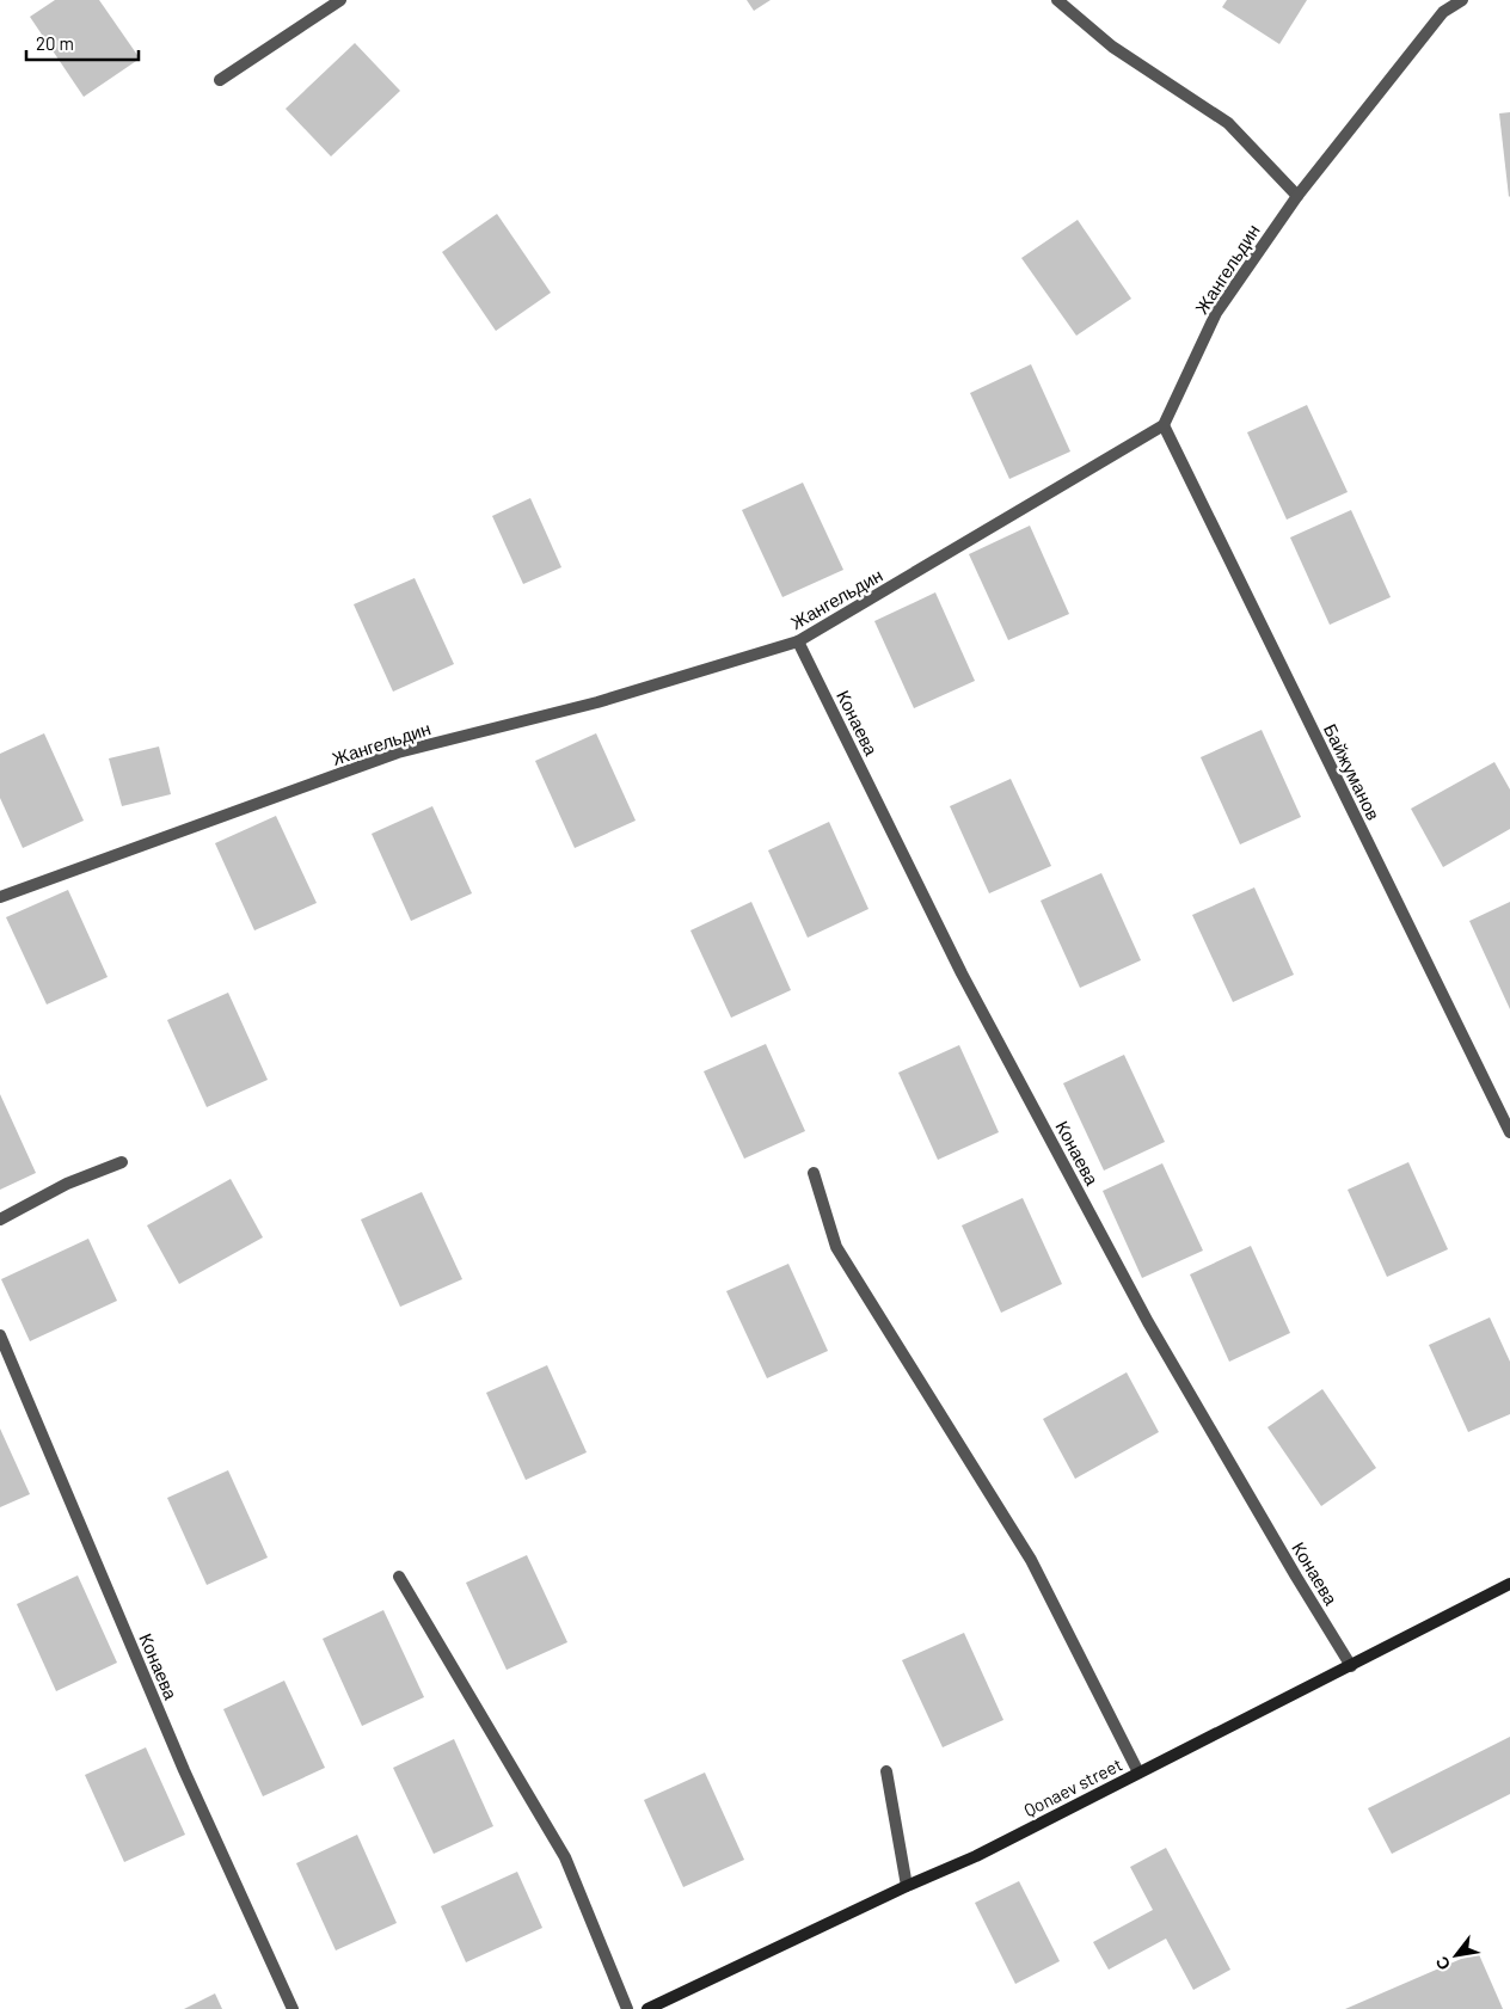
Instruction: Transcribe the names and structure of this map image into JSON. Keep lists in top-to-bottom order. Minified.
{"streets":{"main road":["Qonaev street"],"street":["Жангельдин","Конаева","Байжуманов"]},"crossings":[["Жангельдин","Конаева"],["Жангельдин","Байжуманов"],["Конаева","Qonaev street"]],"scale_bar":"20 m","north":"bottom left"}
